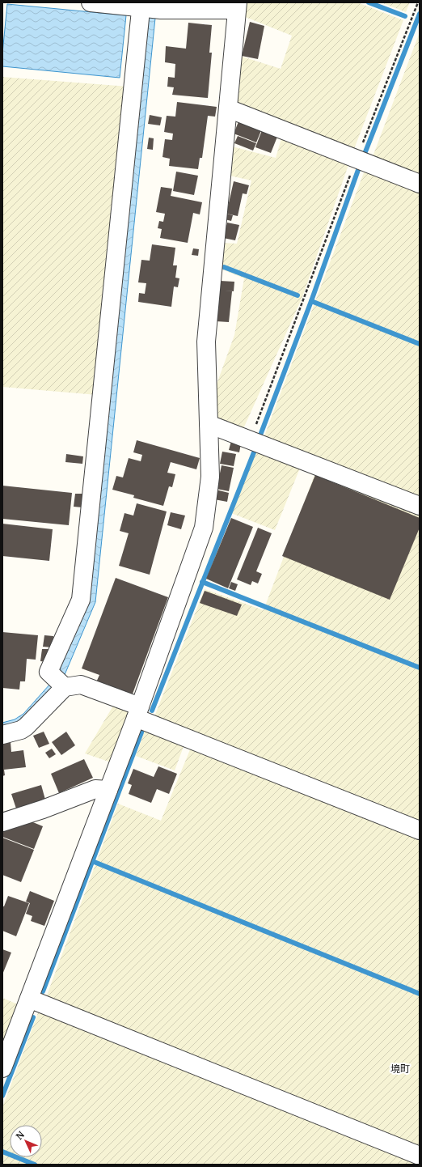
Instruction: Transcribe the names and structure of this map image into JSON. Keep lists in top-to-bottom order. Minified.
{"districts":["境町"],"north":"top left"}
